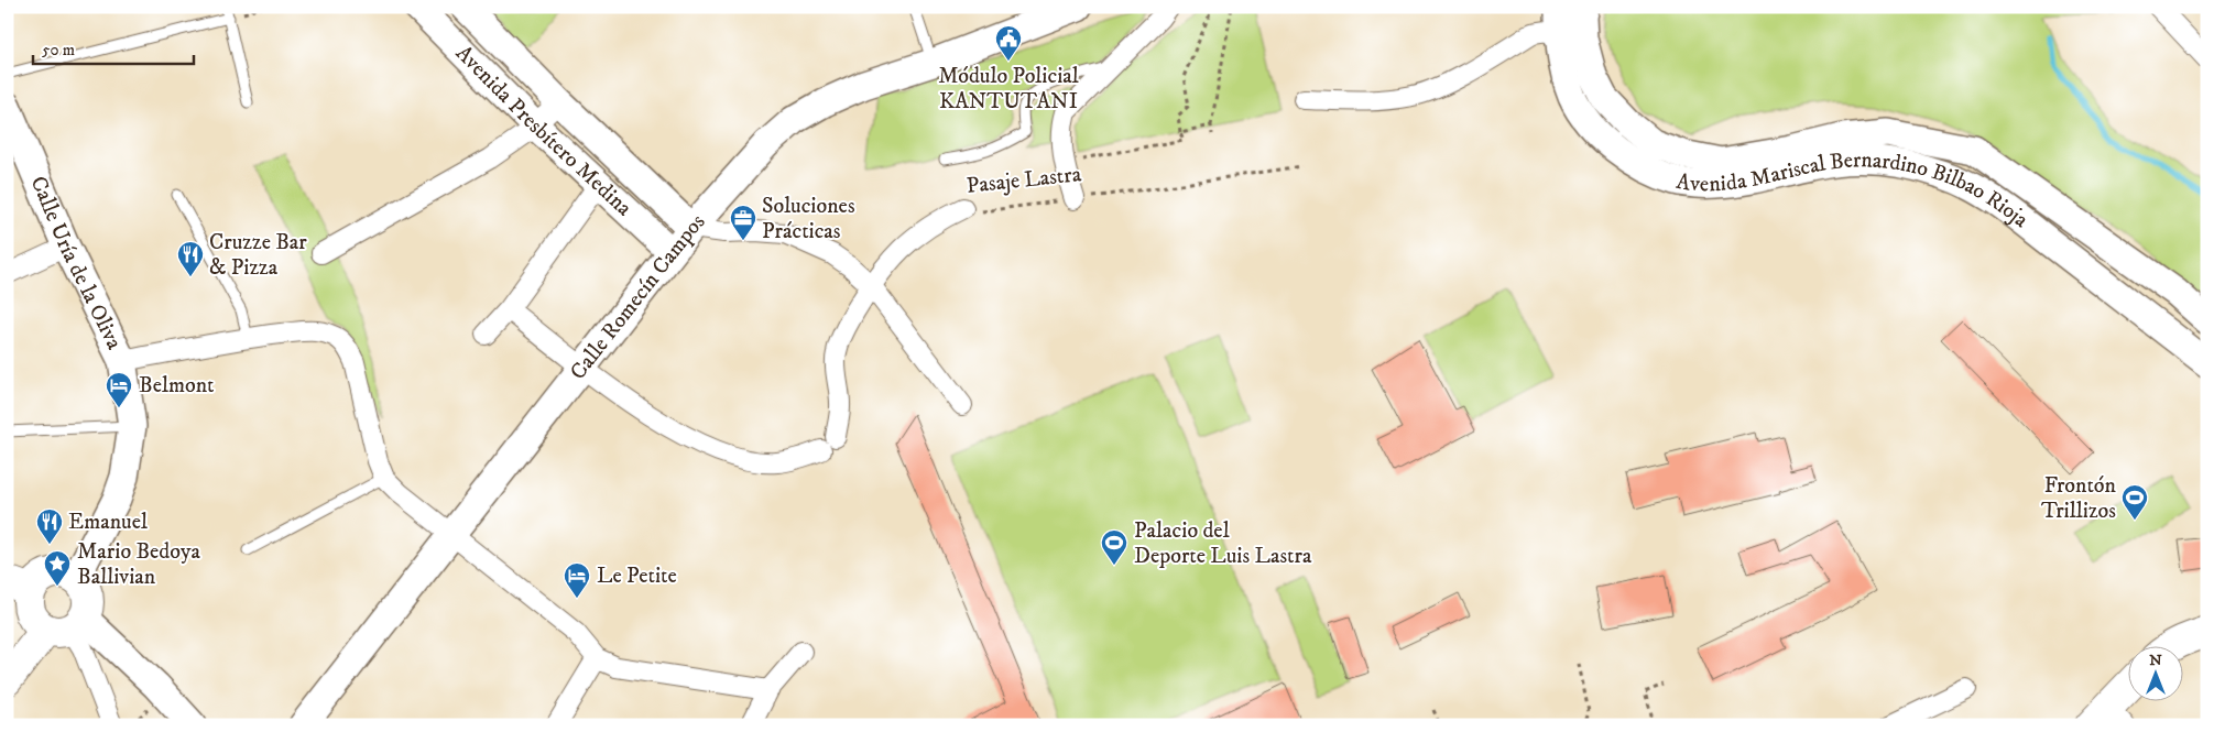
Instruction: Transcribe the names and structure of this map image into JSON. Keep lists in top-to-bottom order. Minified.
{"streets":{"street":["Avenida Presbítero Medina","Pasaje Lastra","Avenida Mariscal Bernardino Bilbao Rioja","Calle Uría de la Oliva","Calle Romecín Campos"]},"crossings":[["Avenida Presbítero Medina","Calle Romecín Campos"]],"places":{"public building":["Módulo Policial KANTUTANI"],"office":["Soluciones Prácticas"],"restaurant":["Cruzze Bar & Pizza","Emanuel"],"hotel":["Belmont","Le Petite"],"sports":["Frontón Trillizos","Palacio del Deporte Luis Lastra"],"place":["Mario Bedoya Ballivian"]},"scale_bar":"50 m","north":"top"}
